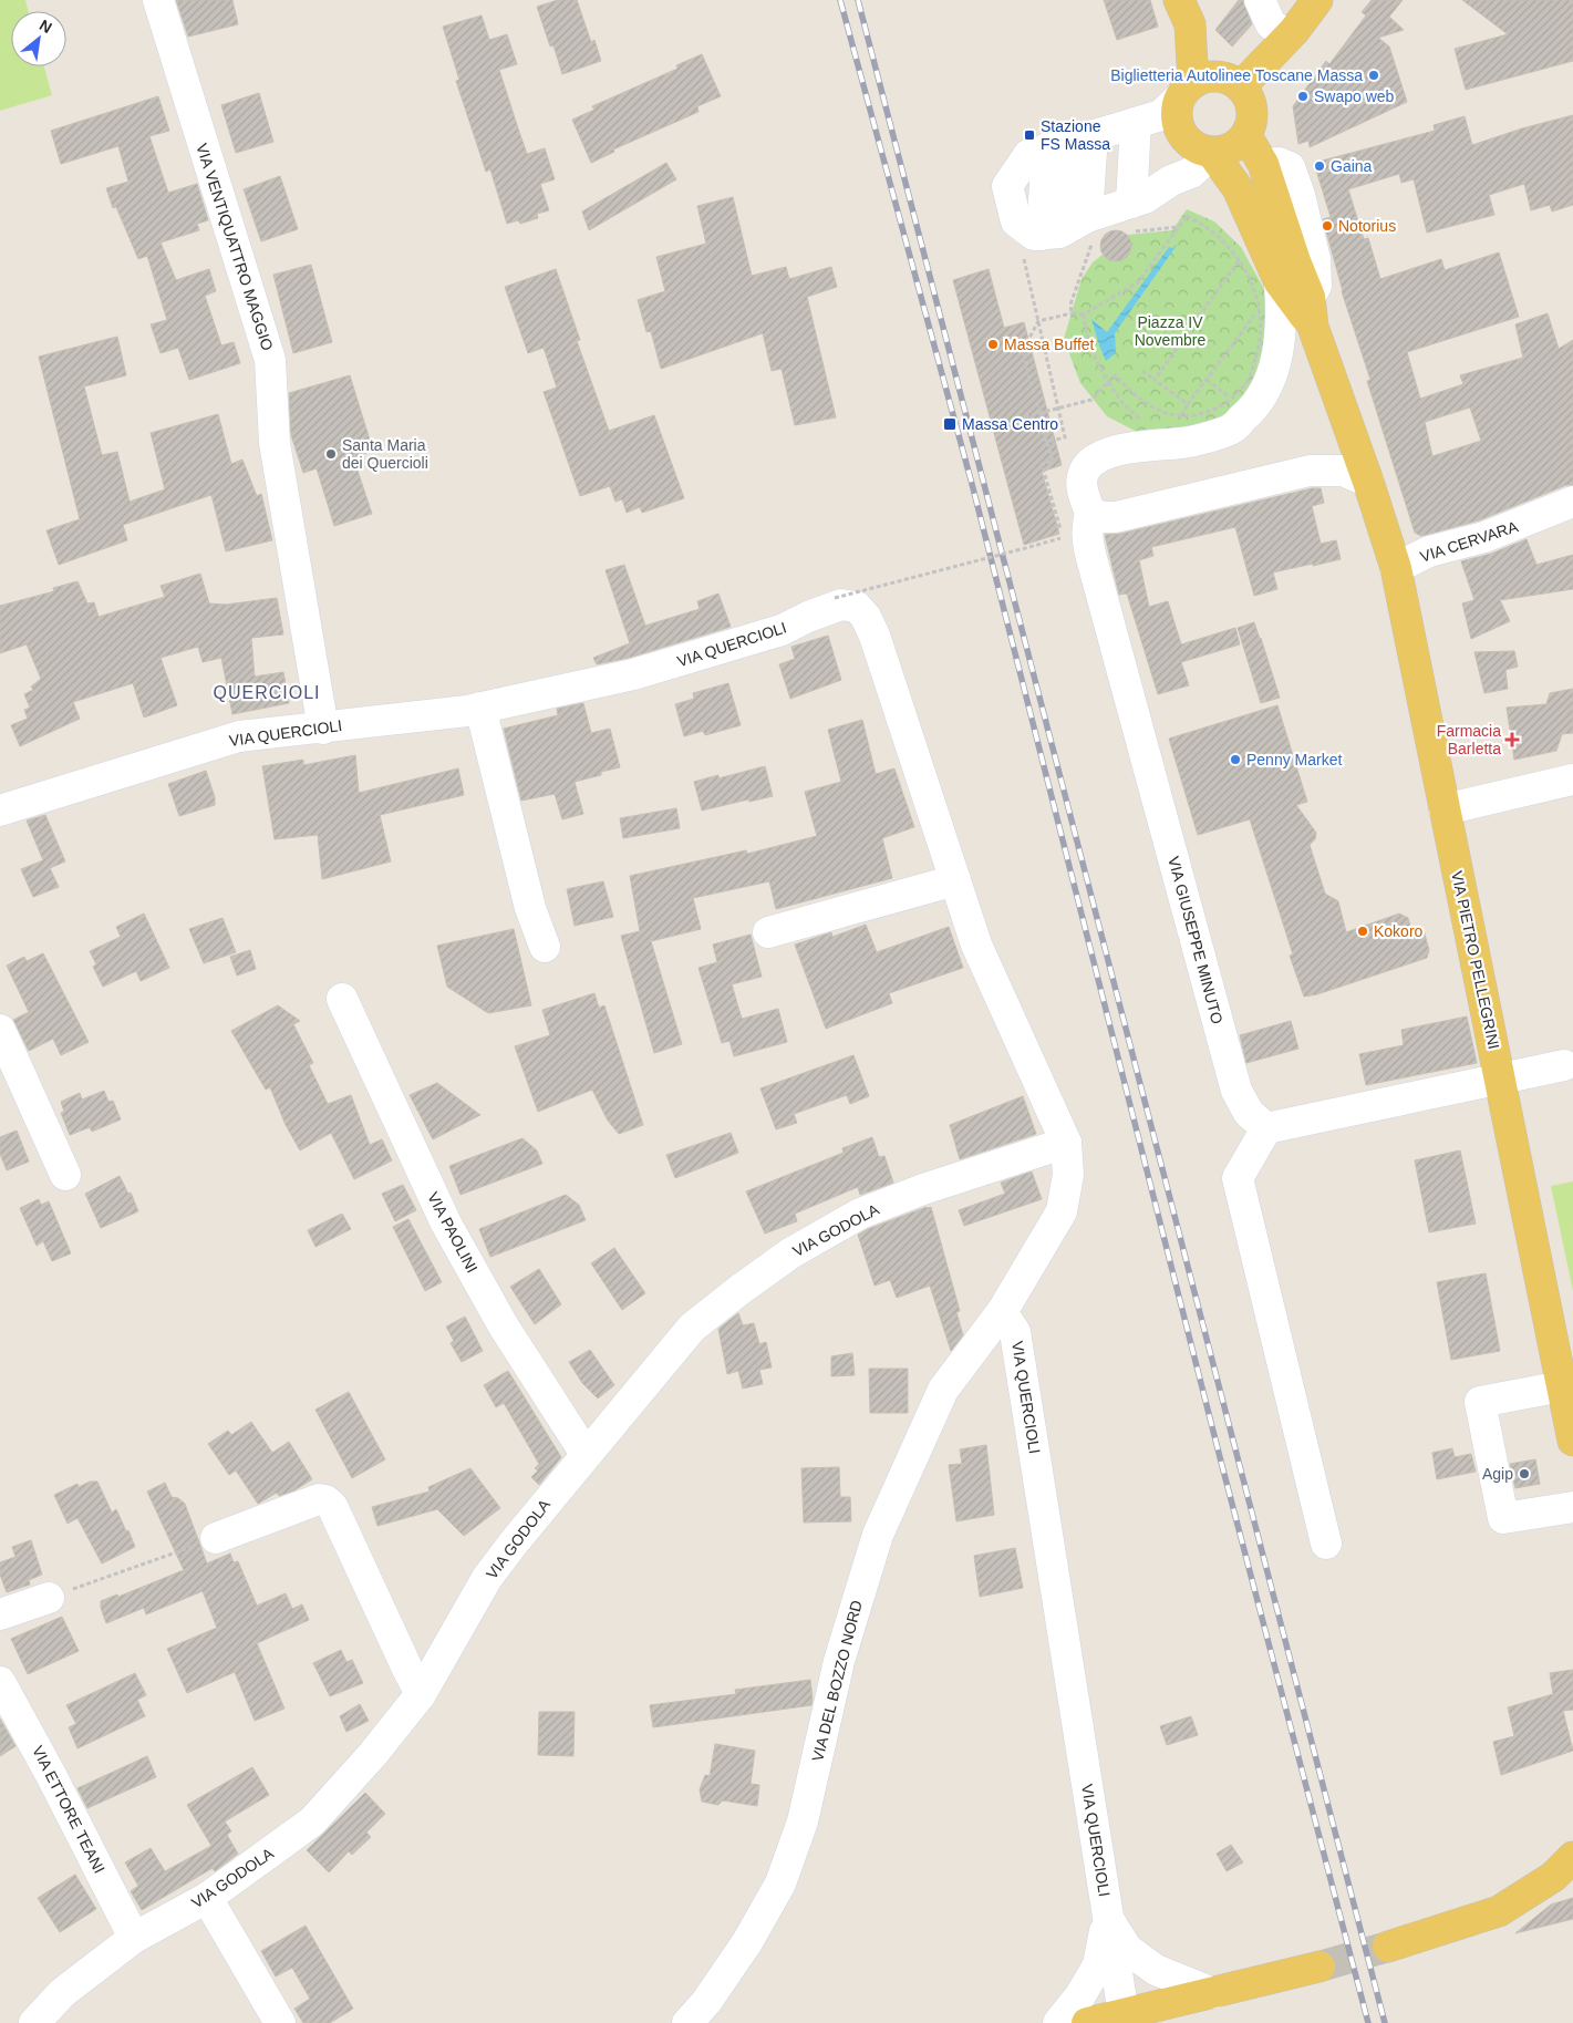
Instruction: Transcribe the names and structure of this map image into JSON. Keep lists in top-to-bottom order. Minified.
{"streets":{"main road":["VIA PIETRO PELLEGRINI"],"street":["VIA VENTIQUATTRO MAGGIO","VIA CERVARA","VIA QUERCIOLI","VIA GIUSEPPE MINUTO","VIA GODOLA","VIA PAOLINI","VIA DEL BOZZO NORD","VIA ETTORE TEANI"]},"crossings":[["VIA VENTIQUATTRO MAGGIO","VIA QUERCIOLI"],["VIA CERVARA","VIA PIETRO PELLEGRINI"],["VIA QUERCIOLI","VIA GODOLA"],["VIA QUERCIOLI","VIA DEL BOZZO NORD"],["VIA GODOLA","VIA PAOLINI"],["VIA GODOLA","VIA ETTORE TEANI"]],"districts":["QUERCIOLI"],"parks":["Piazza IV Novembre"],"places":{"other":["Biglietteria Autolinee Toscane Massa","Swapo web","Gaina","Notorius","Massa Buffet","Santa Maria dei Quercioli","Penny Market","Kokoro","Agip"],"transit":["Stazione FS Massa","Massa Centro"],"health":["Farmacia Barletta"]},"north":"top right"}
